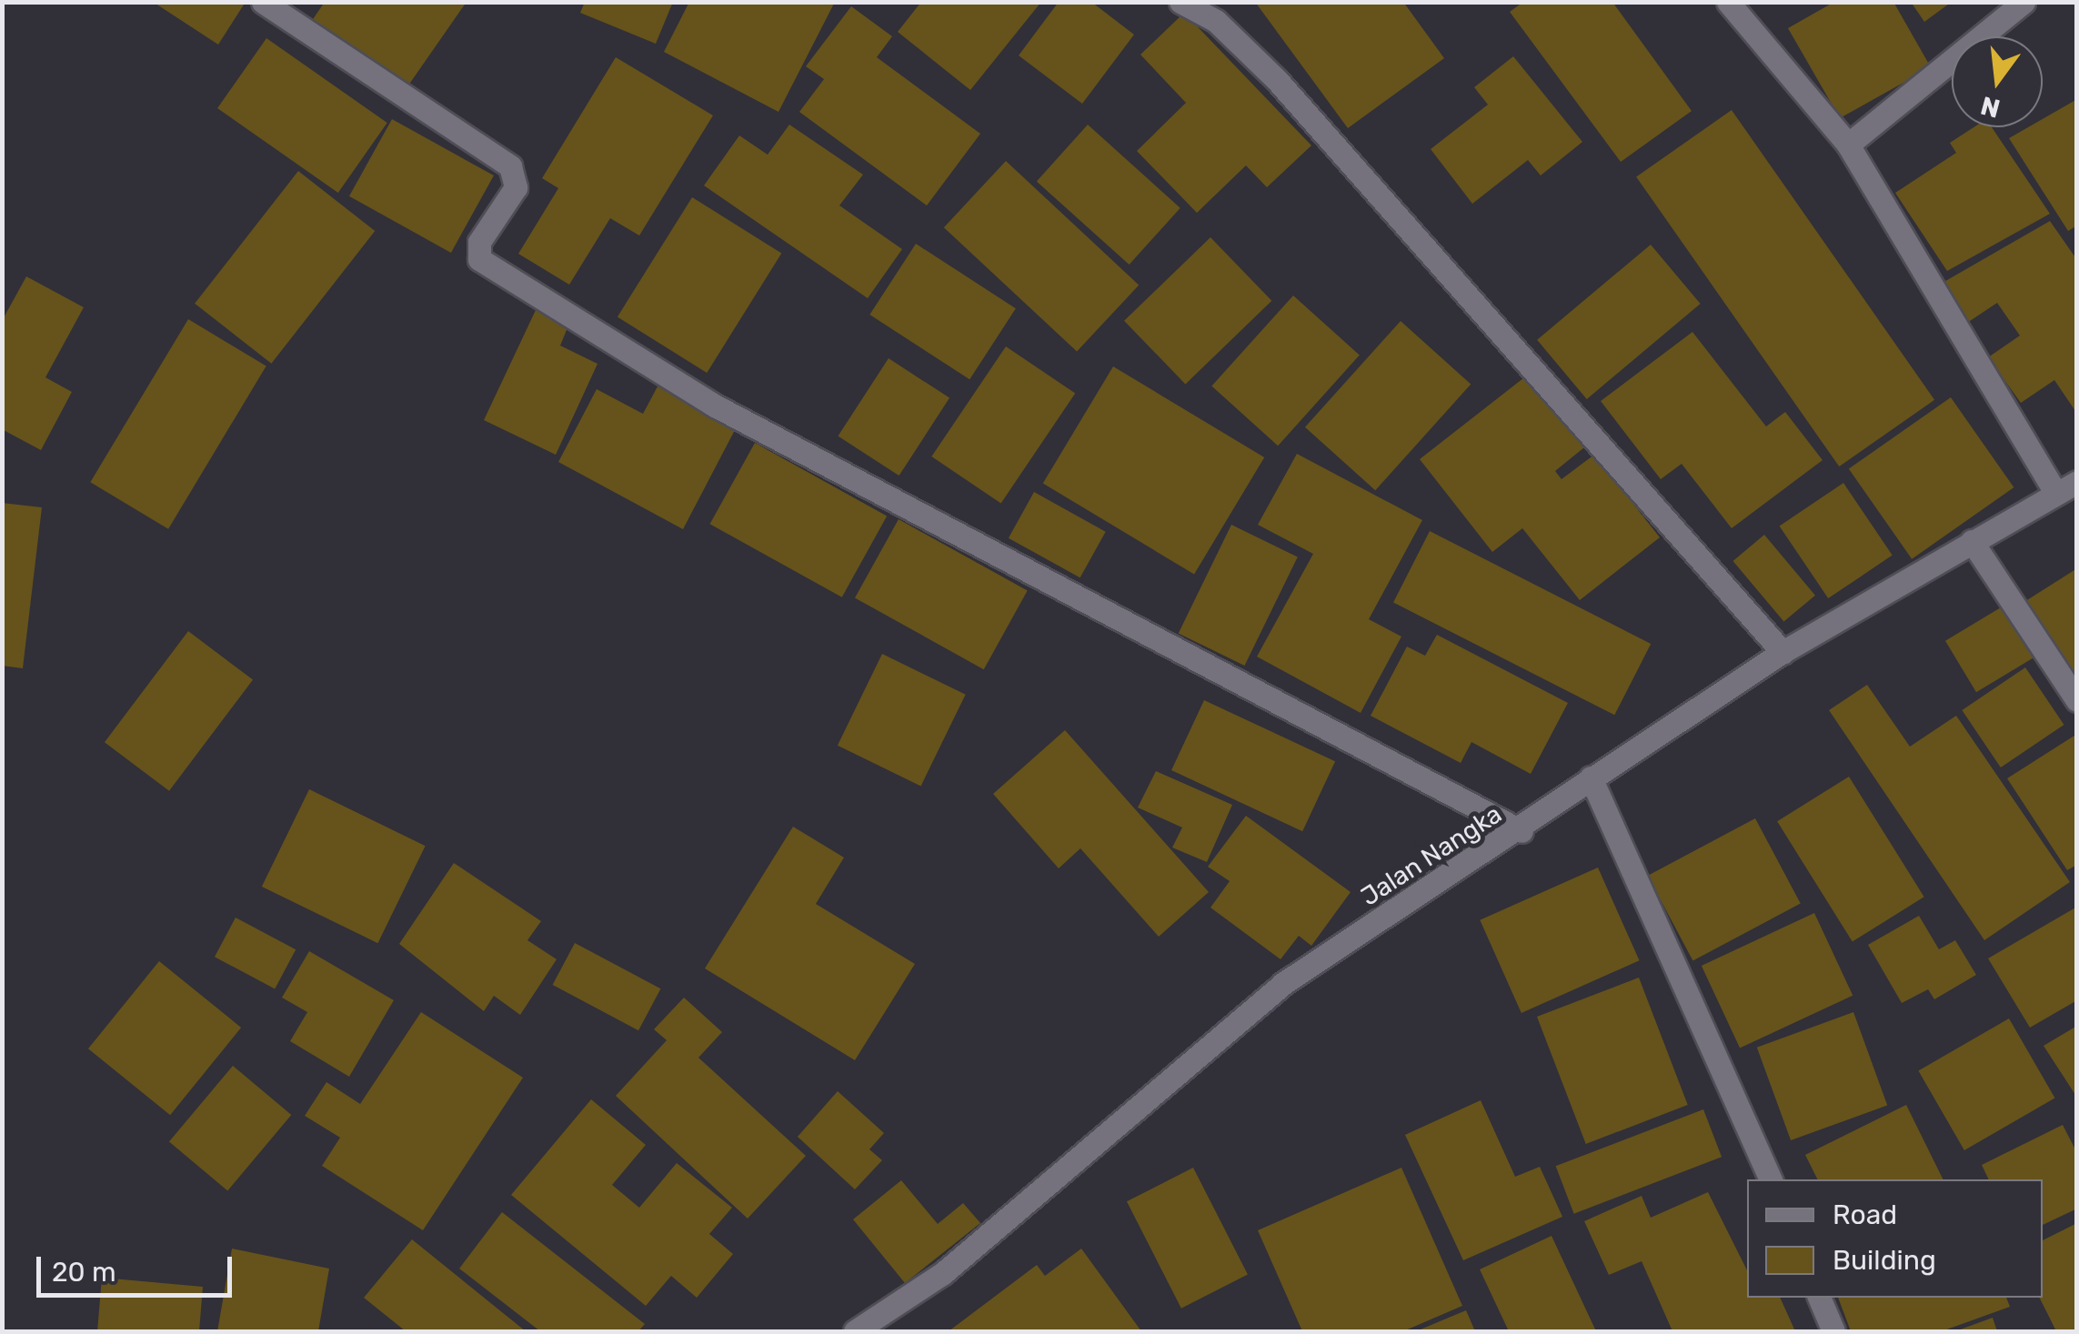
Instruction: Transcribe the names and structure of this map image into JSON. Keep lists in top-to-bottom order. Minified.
{"streets":{"street":["Jalan Nangka"]},"legend":["Road","Building"],"scale_bar":"20 m","north":"bottom"}
